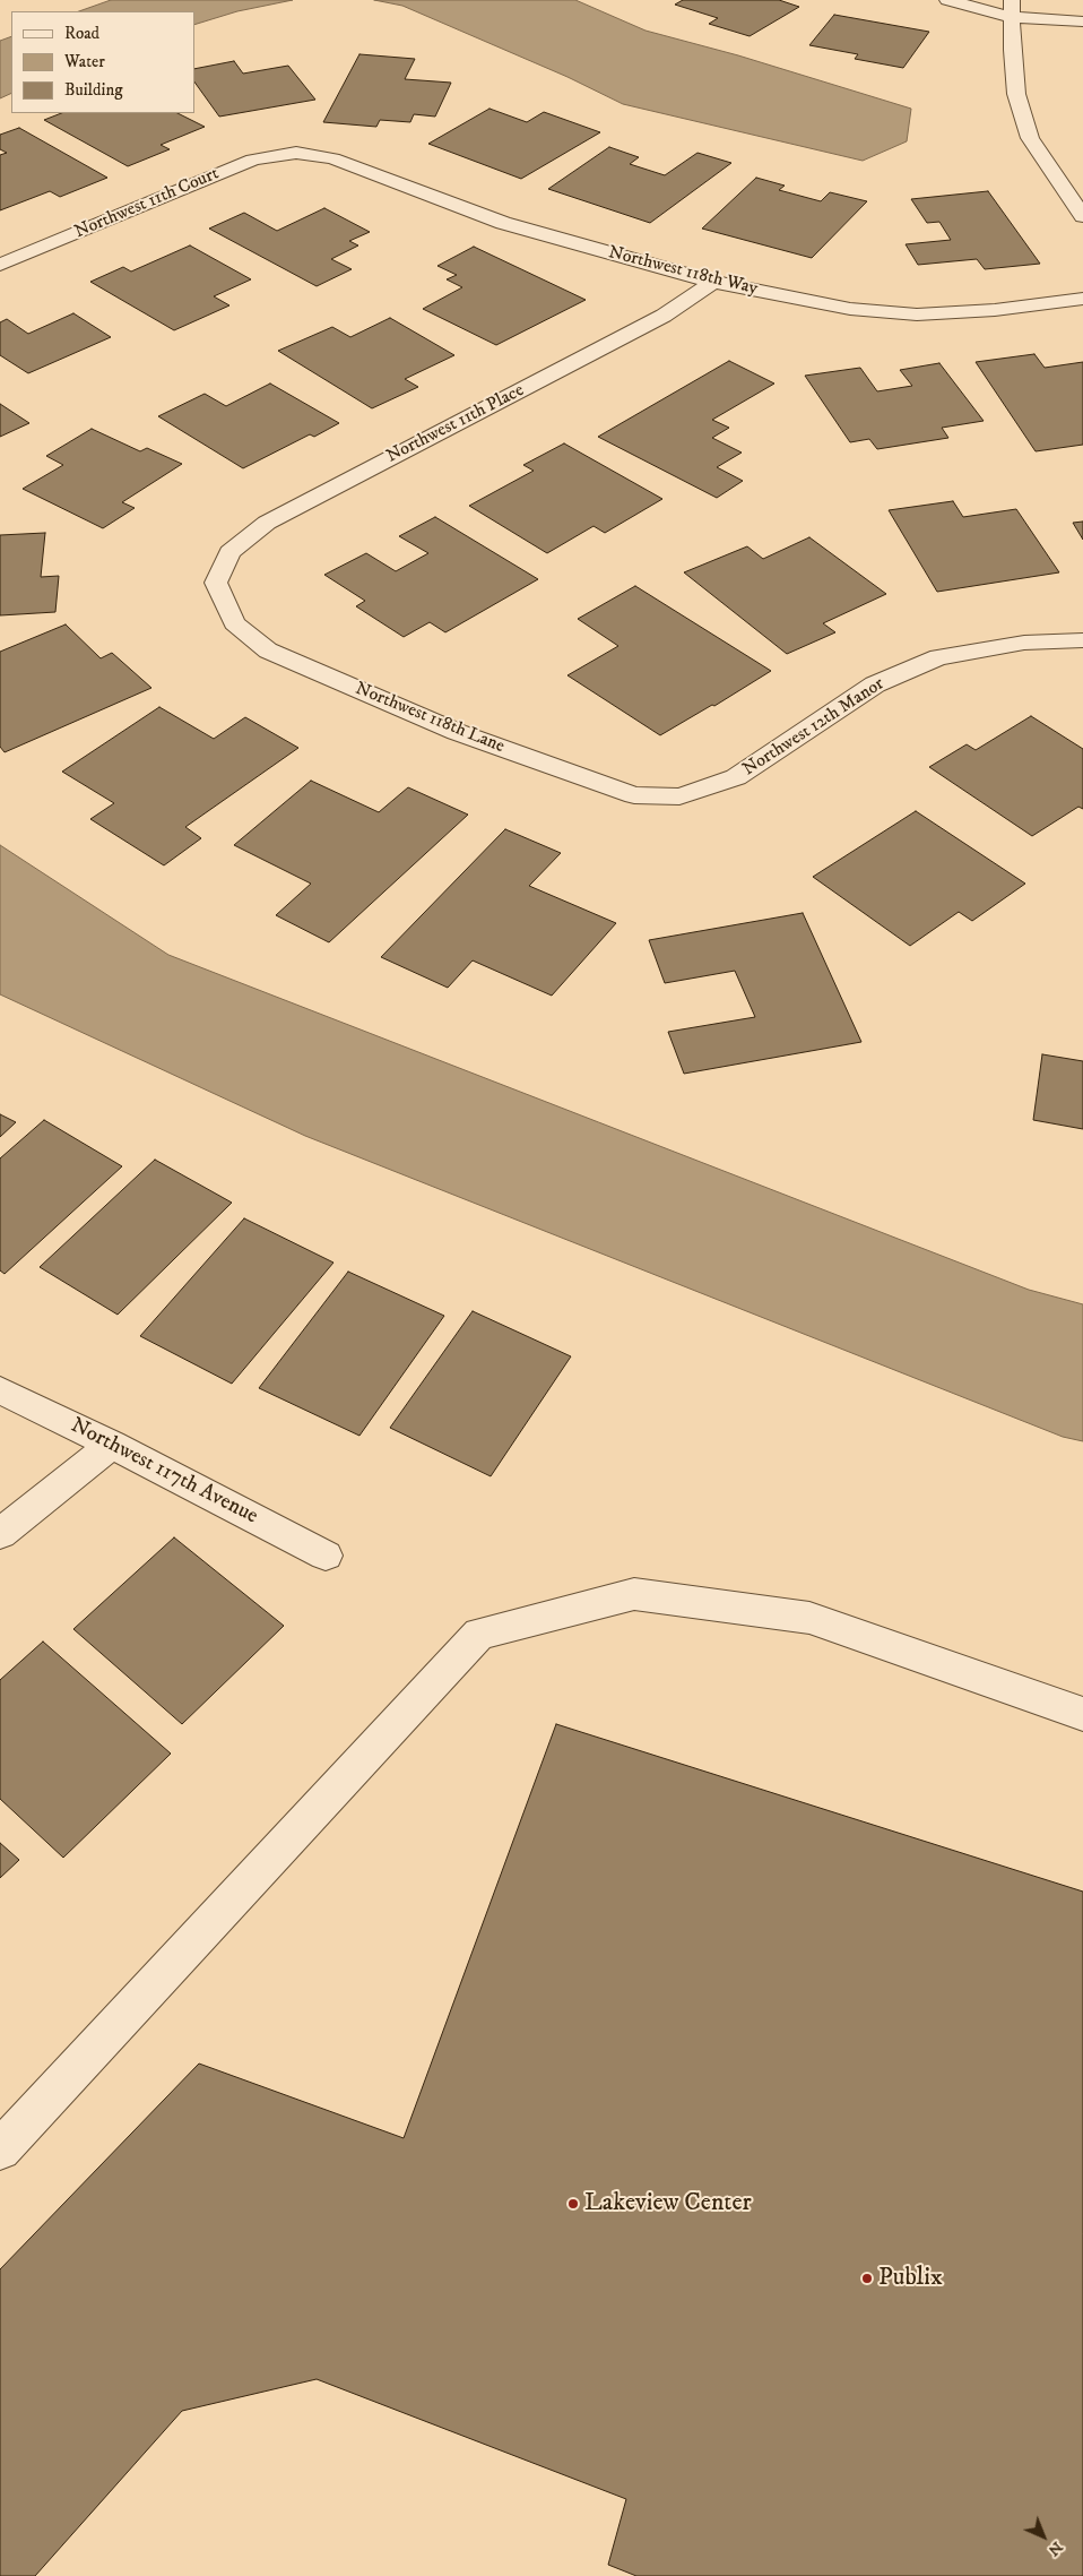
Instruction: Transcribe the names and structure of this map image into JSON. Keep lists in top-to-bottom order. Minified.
{"streets":{"street":["Northwest 11th Court","Northwest 118th Way","Northwest 11th Place","Northwest 118th Lane","Northwest 12th Manor","Northwest 117th Avenue"]},"crossings":[["Northwest 11th Court","Northwest 118th Way"],["Northwest 118th Way","Northwest 11th Place"],["Northwest 11th Place","Northwest 118th Lane"],["Northwest 118th Lane","Northwest 12th Manor"]],"places":["Lakeview Center","Publix"],"legend":["Road","Water","Building"],"north":"bottom right"}
